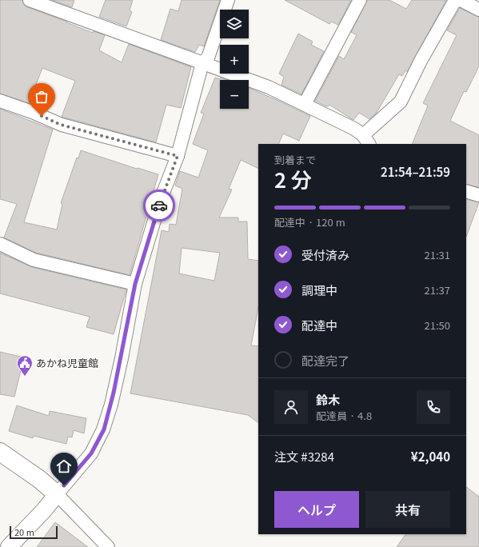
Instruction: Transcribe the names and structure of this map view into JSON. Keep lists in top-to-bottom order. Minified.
{"places":{"public building":["あかね児童館"]},"scale_bar":"20 m","page":{"map_buttons":["+","−"],"heading":["2 分","到着まで","21:54–21:59"],"panel":["鈴木","配達員 · 4.8","注文 #3284","¥2,040"],"bar":"配達中 · 120 m","list":[["受付済み","21:31"],["調理中","21:37"],["配達中","21:50"],"配達完了"],"buttons":["ヘルプ","共有"],"scale":"20 m"}}
